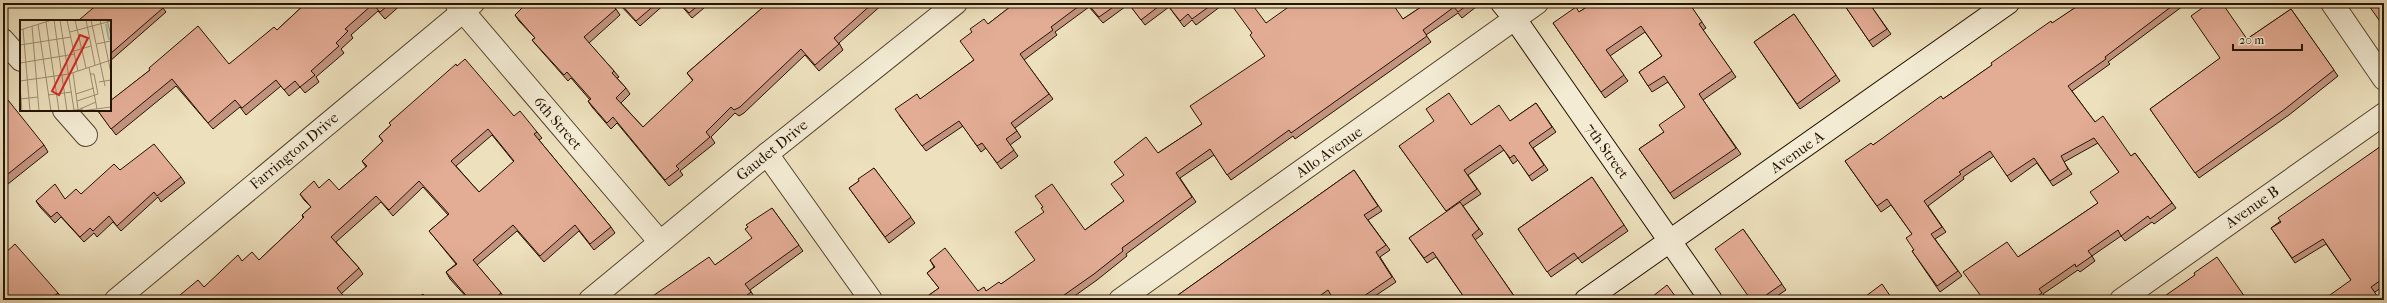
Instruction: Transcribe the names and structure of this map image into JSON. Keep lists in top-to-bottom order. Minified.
{"streets":{"street":["6th Street","Gaudet Drive","Farrington Drive","7th Street","Allo Avenue","Avenue A","Avenue B"]},"crossings":[["6th Street","Gaudet Drive"],["6th Street","Farrington Drive"],["7th Street","Allo Avenue"],["7th Street","Avenue A"]],"scale_bar":"20 m"}
